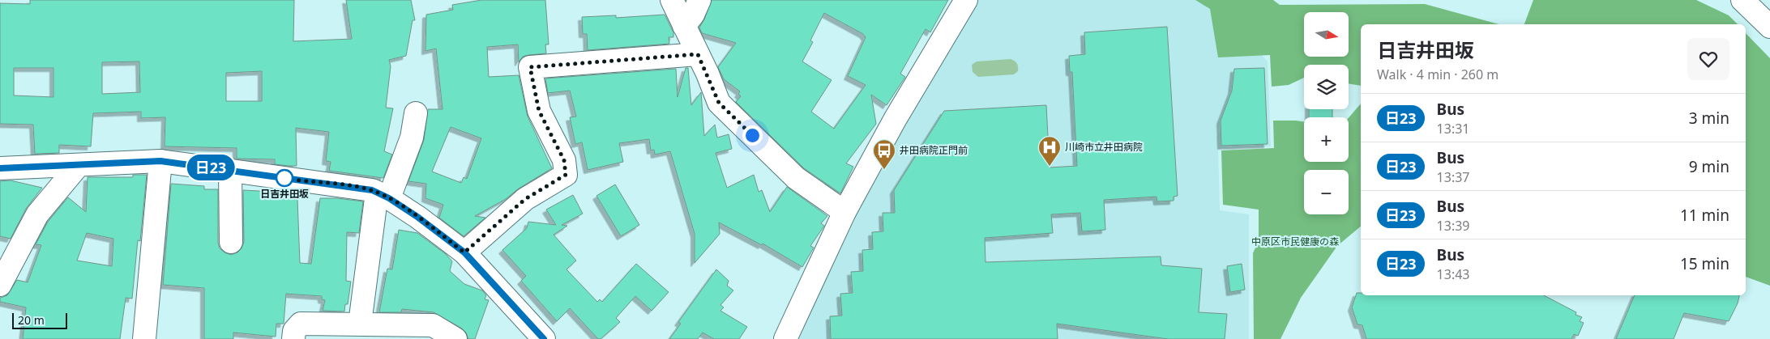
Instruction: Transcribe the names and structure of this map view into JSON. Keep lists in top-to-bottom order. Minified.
{"parks":["中原区市民健康の森"],"places":{"hospital":["川崎市立井田病院"],"bus stop":["井田病院正門前"],"other":["日吉井田坂"]},"lines":["bus line 日23"],"scale_bar":"20 m","north":"right","page":{"on_map":"日23","map_buttons":["+","−"],"heading":["日吉井田坂","Walk · 4 min · 260 m"],"list":[{"mark":"日23","name":"Bus","note":"13:31","value":"3 min"},{"mark":"日23","name":"Bus","note":"13:37","value":"9 min"},{"mark":"日23","name":"Bus","note":"13:39","value":"11 min"},{"mark":"日23","name":"Bus","note":"13:43","value":"15 min"}],"scale":"20 m"}}
